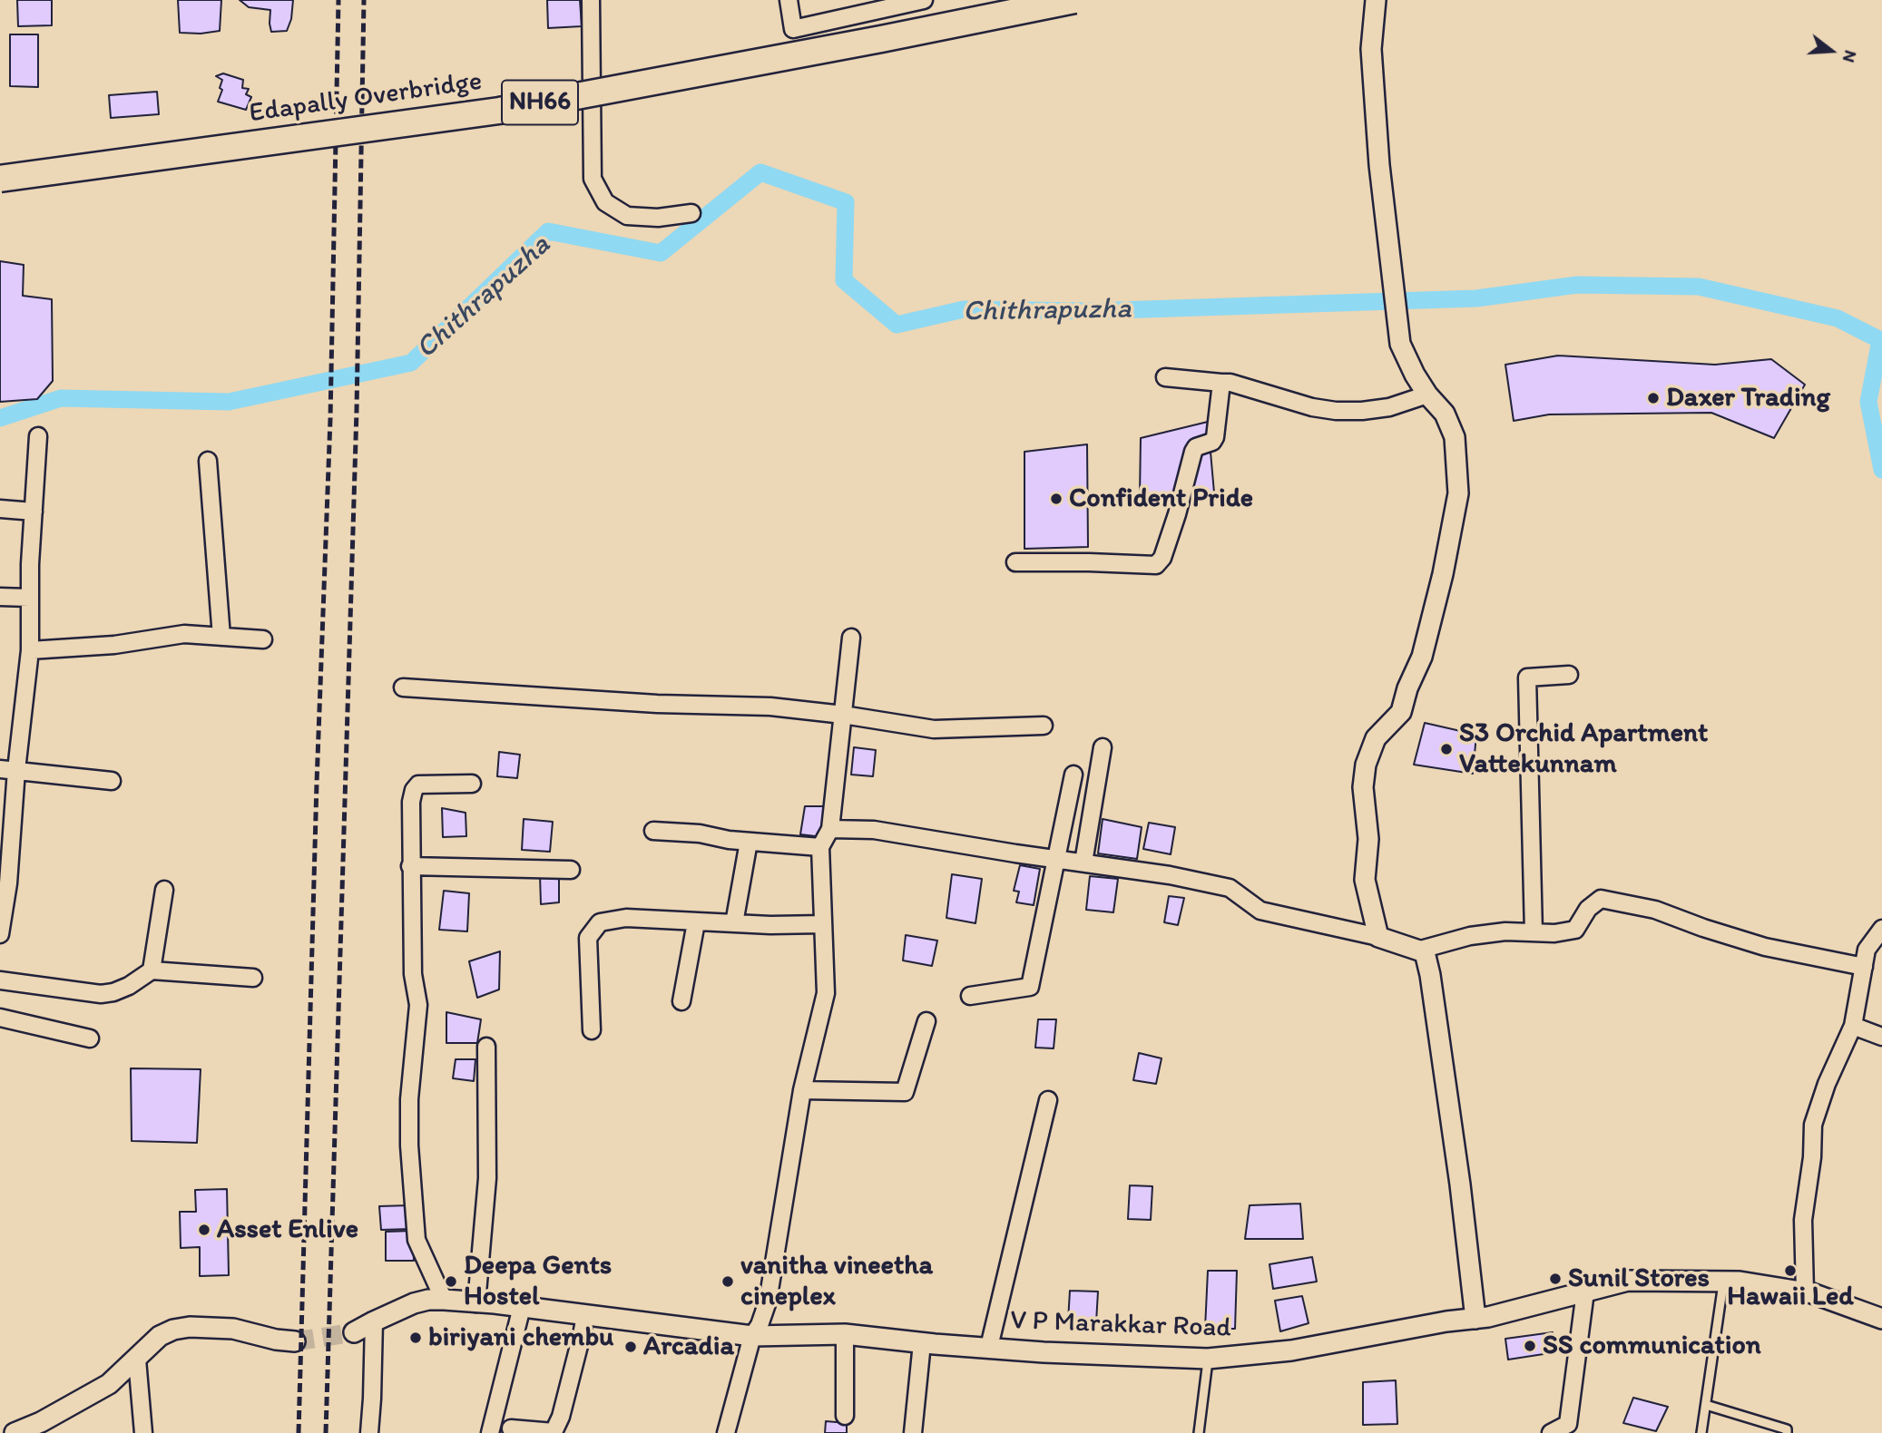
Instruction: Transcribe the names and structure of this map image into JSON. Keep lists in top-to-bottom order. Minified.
{"streets":{"highway":["Edapally Overbridge","NH66"],"street":["V P Marakkar Road"]},"water":["Chithrapuzha"],"places":["Daxer Trading","Confident Pride","S3 Orchid Apartment Vattekunnam","Asset Enlive","Hawaii Led","Sunil Stores","Deepa Gents Hostel","vanitha vineetha cineplex","biriyani chembu","SS communication","Arcadia"],"north":"right"}
